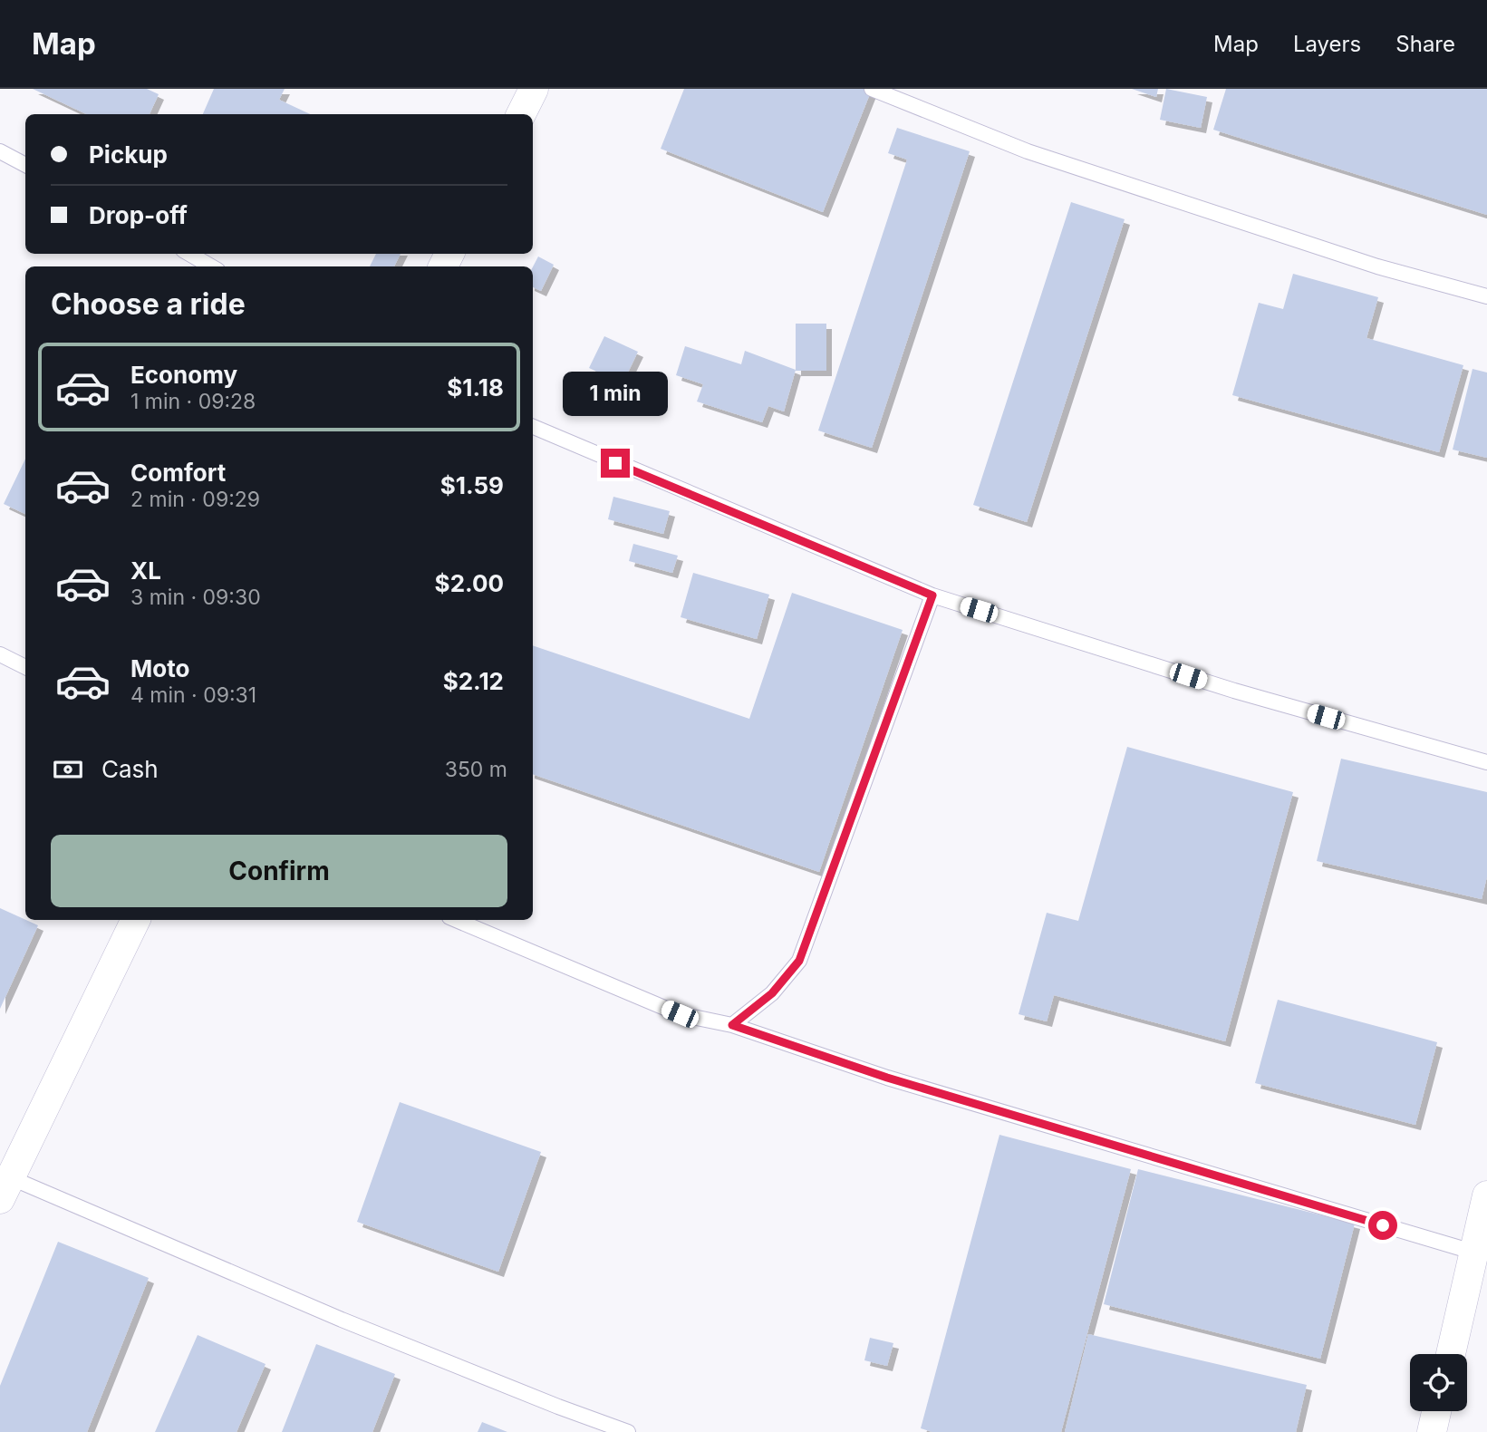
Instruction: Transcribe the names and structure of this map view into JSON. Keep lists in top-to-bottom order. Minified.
{"page":{"header":"Map","nav":["Map","Layers","Share"],"banner":["Pickup","Drop-off"],"heading":"Choose a ride","list":[{"name":"Economy","note":"1 min · 09:28","value":"$1.18"},{"name":"Comfort","note":"2 min · 09:29","value":"$1.59"},{"name":"XL","note":"3 min · 09:30","value":"$2.00"},{"name":"Moto","note":"4 min · 09:31","value":"$2.12"}],"bubble":"1 min","pay":["Cash","350 m"],"buttons":"Confirm"}}
